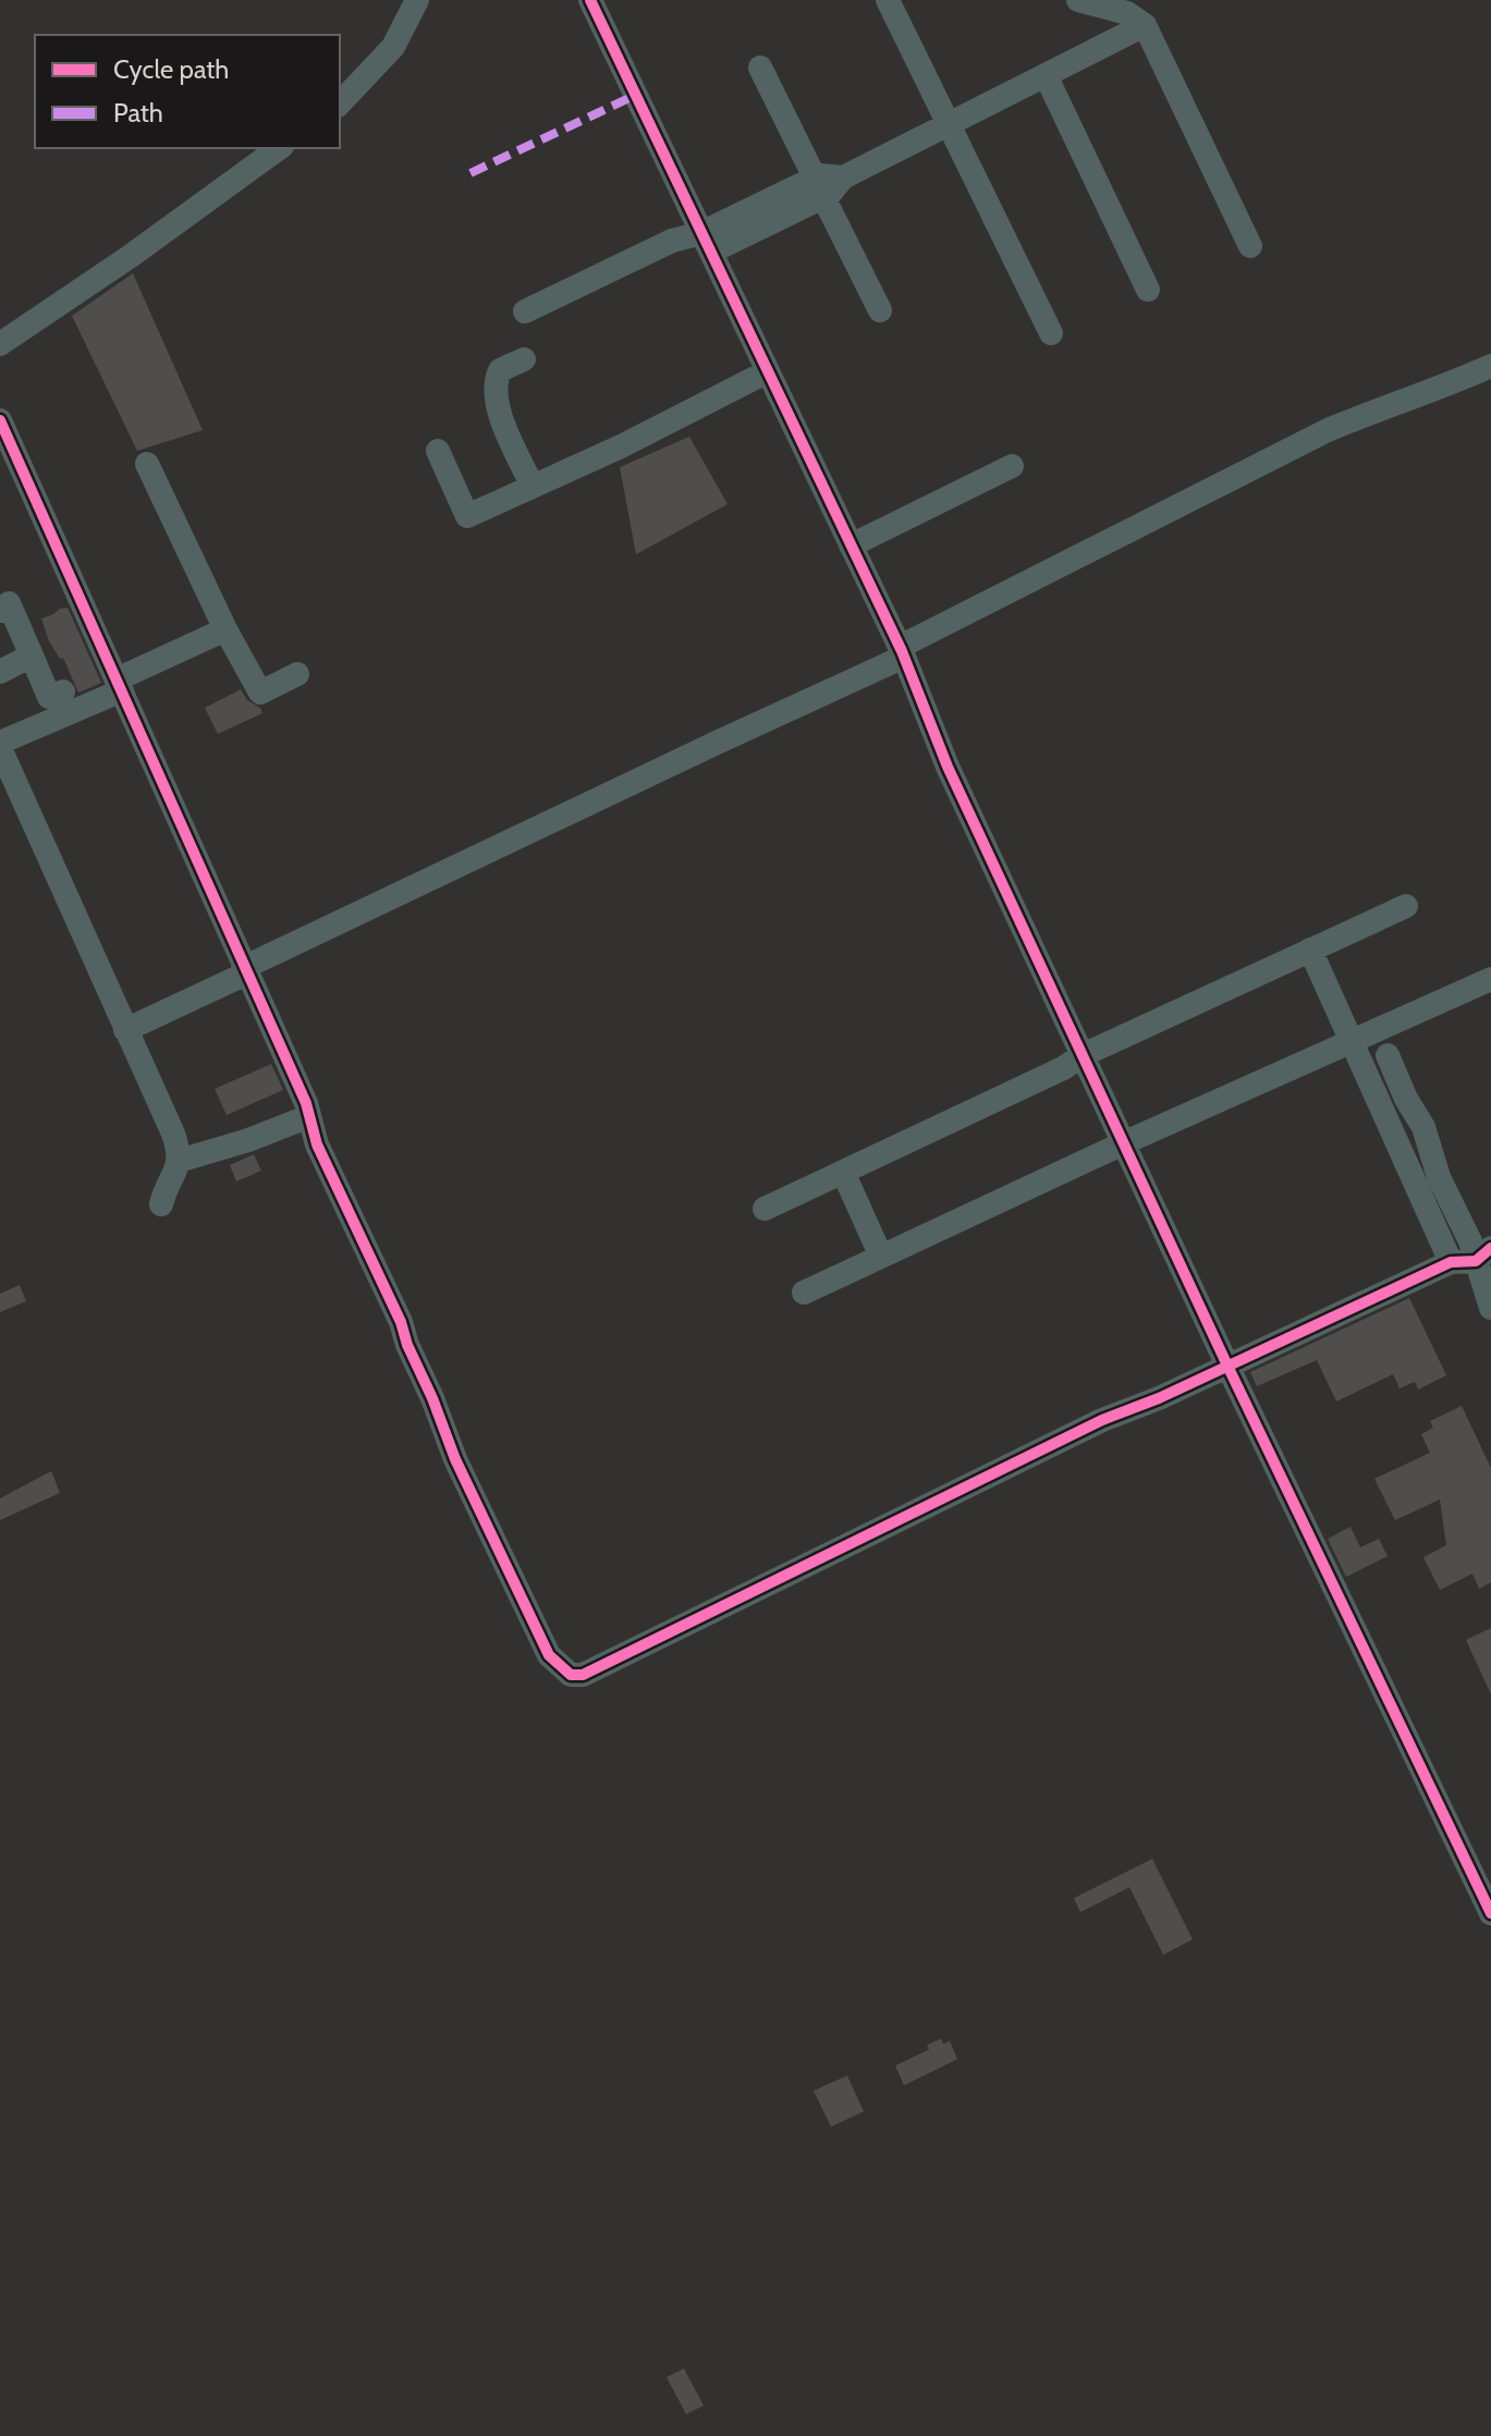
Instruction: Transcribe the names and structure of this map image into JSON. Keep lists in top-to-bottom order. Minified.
{"legend":["Cycle path","Path"]}
